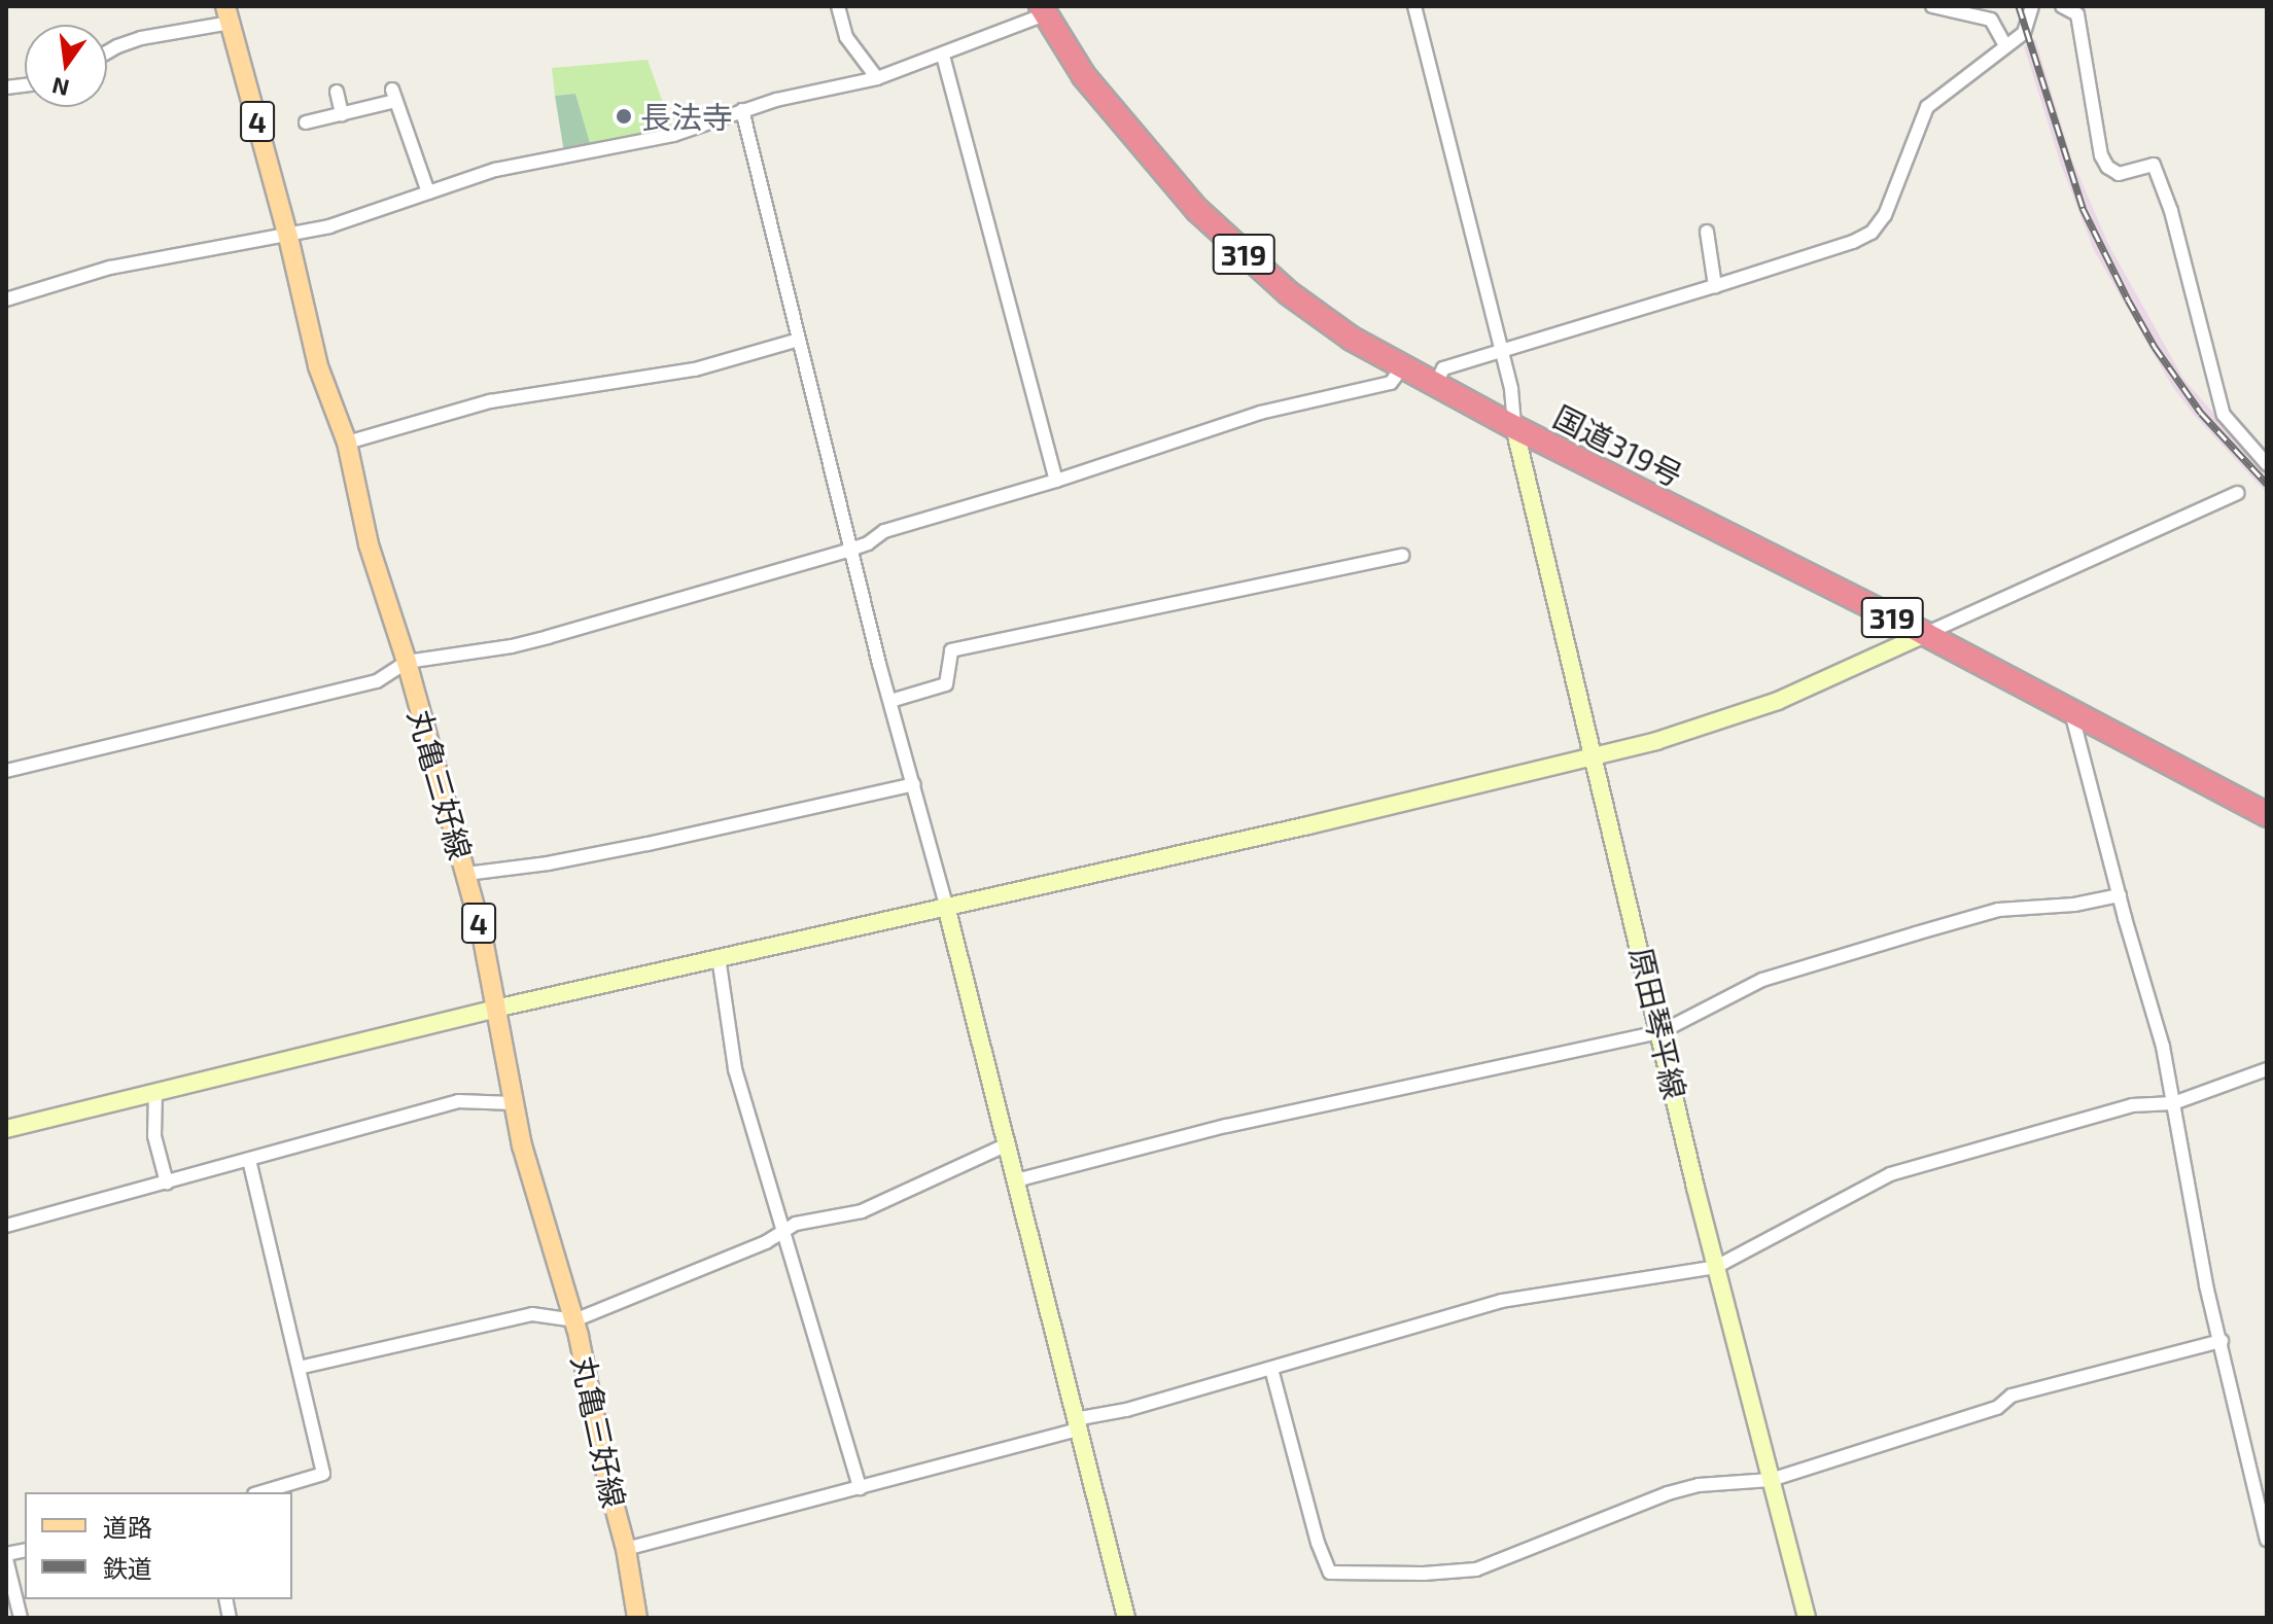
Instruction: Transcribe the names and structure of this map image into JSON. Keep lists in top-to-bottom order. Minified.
{"streets":{"highway":["319","国道319号"],"main road":["4","丸亀三好線"],"street":["原田琴平線"]},"crossings":[["国道319号","原田琴平線"]],"places":["長法寺"],"legend":["道路","鉄道"],"north":"bottom"}
